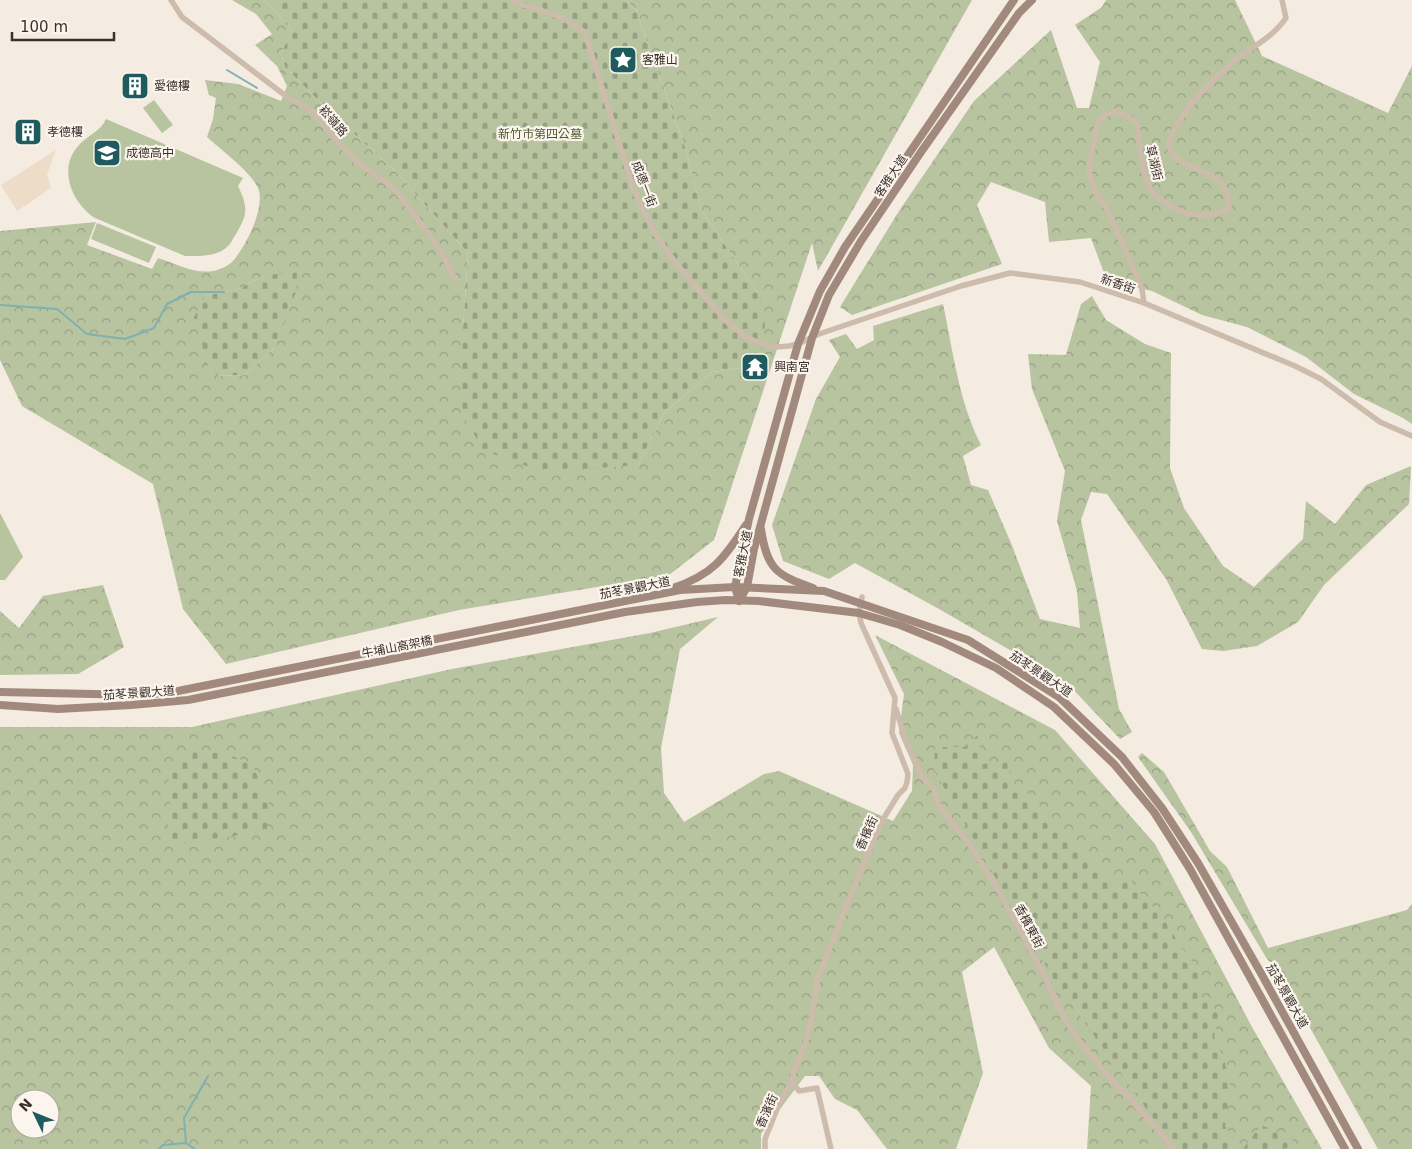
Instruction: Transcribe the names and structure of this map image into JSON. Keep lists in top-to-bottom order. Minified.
{"streets":{"street":["崧嶺路","草湖街","客雅大道","成德一街","新香街","茄苳景觀大道","牛埔山高架橋","香檳街","香檳東街","香濱街"]},"crossings":[["草湖街","新香街"],["客雅大道","成德一街"],["客雅大道","新香街"],["客雅大道","茄苳景觀大道"],["成德一街","新香街"],["茄苳景觀大道","牛埔山高架橋"],["茄苳景觀大道","香檳街"],["香檳街","香檳東街"],["香檳街","香濱街"]],"parks":["新竹市第四公墓"],"places":{"place":["客雅山"],"building":["愛德樓","孝德樓"],"school or university":["成德高中"],"temple":["興南宮"]},"scale_bar":"100 m","north":"top left"}
